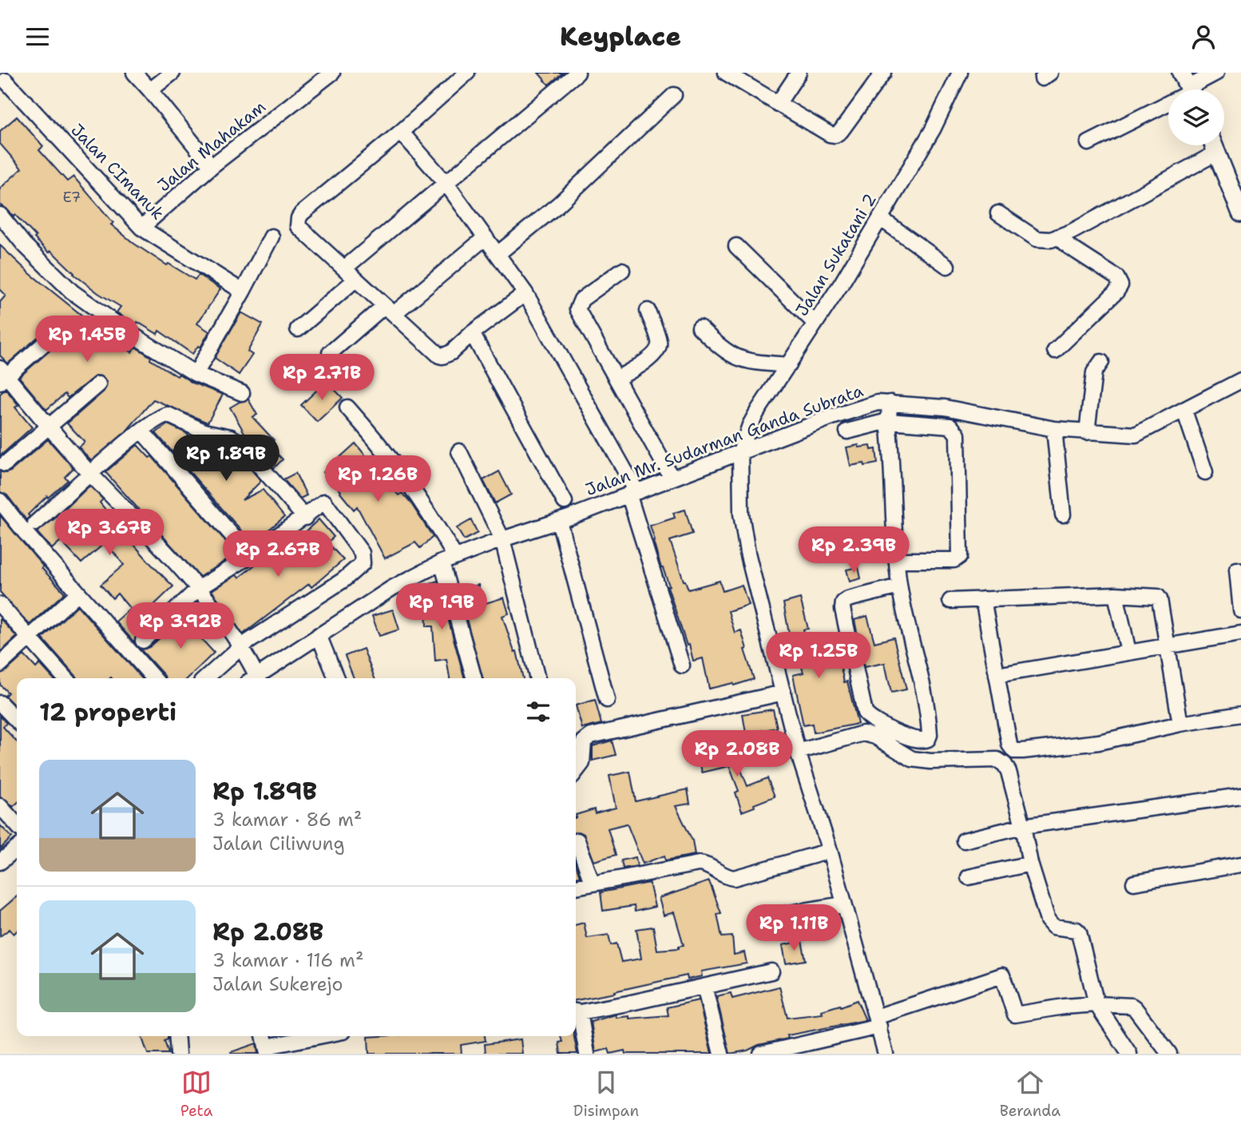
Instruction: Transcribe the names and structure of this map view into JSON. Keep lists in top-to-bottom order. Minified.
{"streets":{"street":["Jalan Mahakam","Jalan CImanuk","Jalan Sukatani 2","Jalan Mr. Sudarman Ganda Subrata"]},"crossings":[["Jalan Mahakam","Jalan CImanuk"],["Jalan Sukatani 2","Jalan Mr. Sudarman Ganda Subrata"]],"house_numbers":["E7"],"page":{"header":"Keyplace","price":["Rp 1.45B","Rp 2.71B","Rp 1.89B","Rp 1.26B","Rp 3.67B","Rp 2.39B","Rp 2.67B","Rp 1.9B","Rp 3.92B","Rp 1.25B","Rp 2.08B","Rp 1.11B"],"heading":"12 properti","list":[{"name":"Rp 1.89B","note":"3 kamar · 86 m² · Jalan Ciliwung"},{"name":"Rp 2.08B","note":"3 kamar · 116 m² · Jalan Sukerejo"}],"tabs":["Peta","Disimpan","Beranda"]}}
